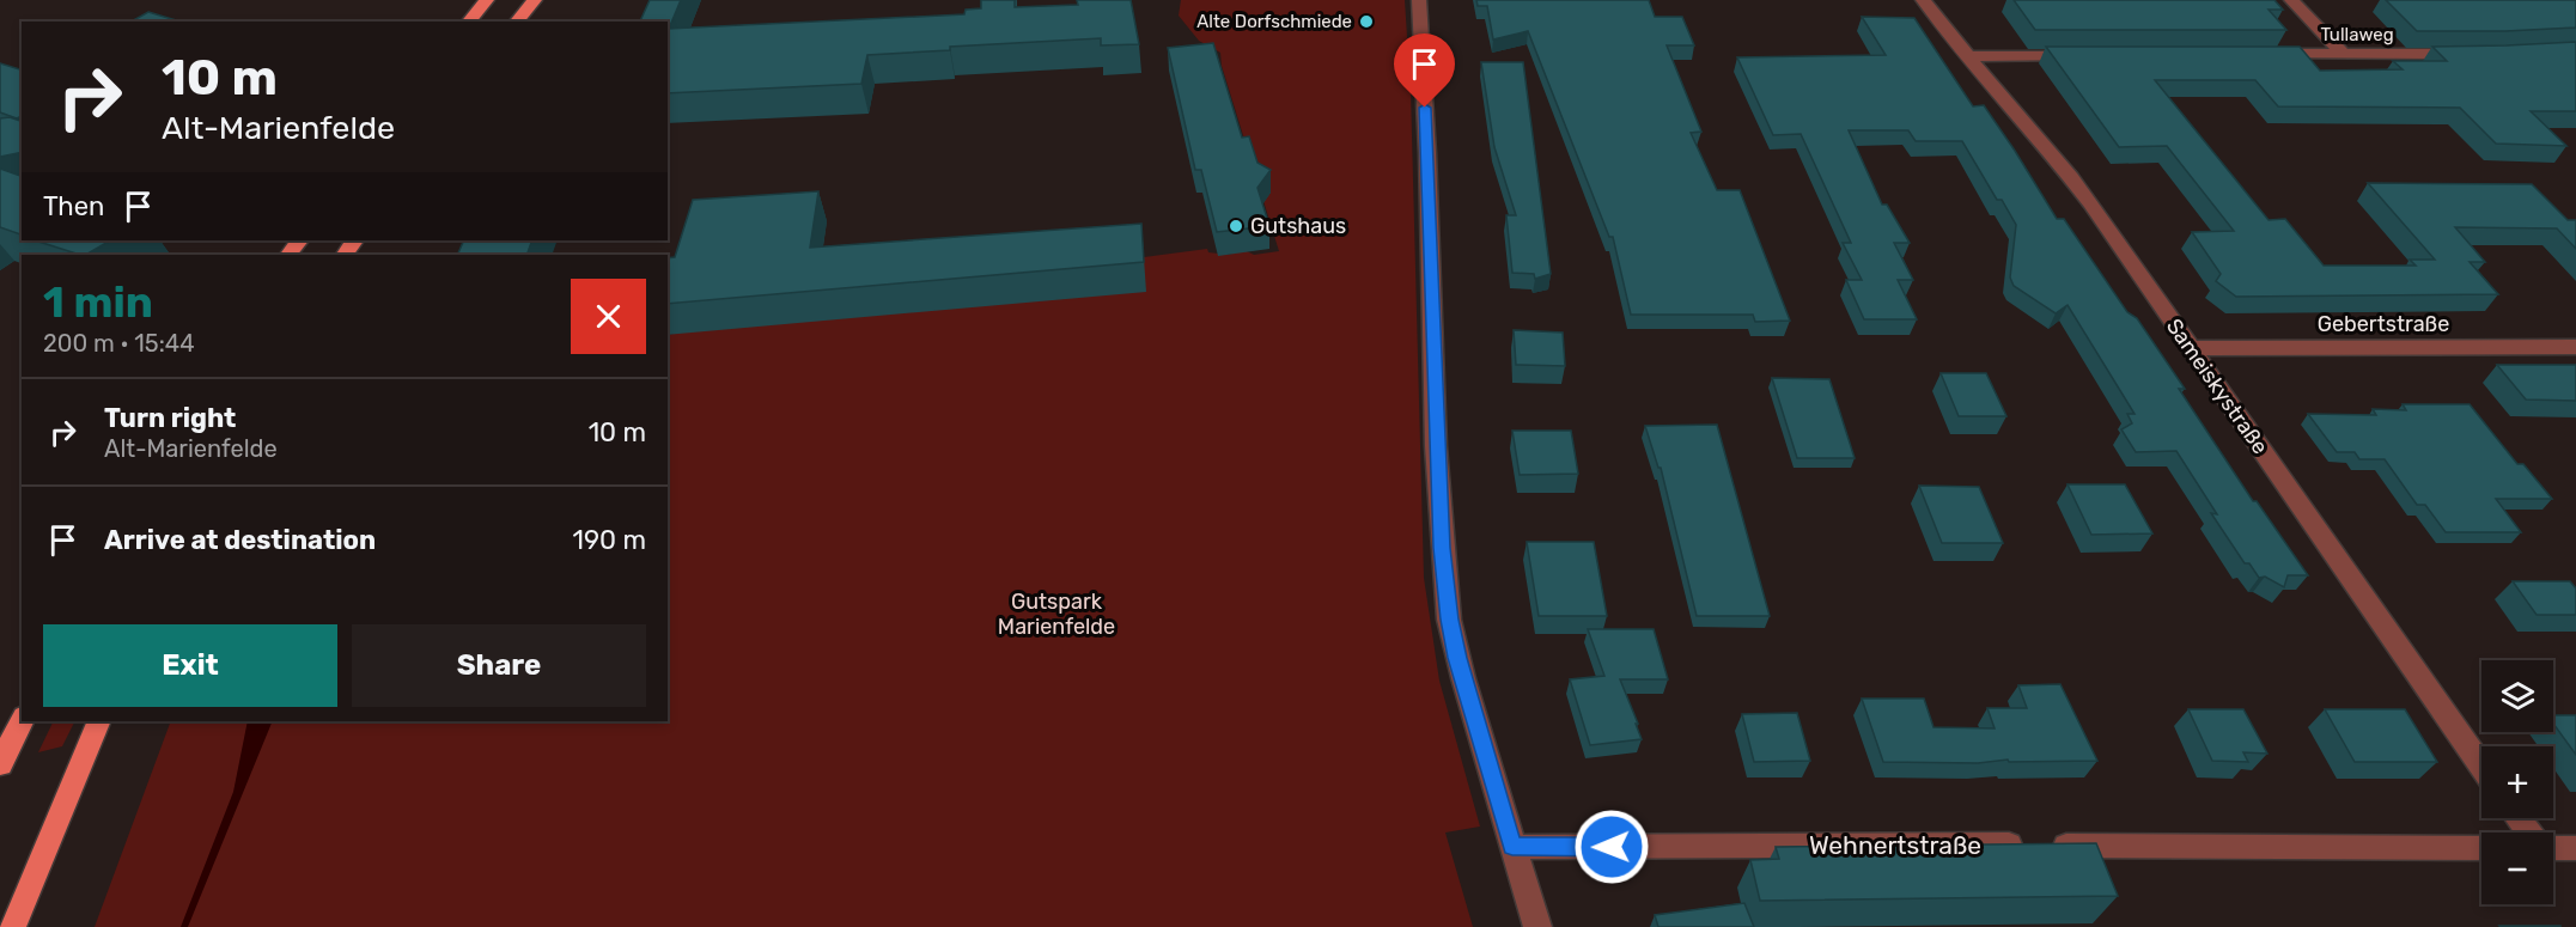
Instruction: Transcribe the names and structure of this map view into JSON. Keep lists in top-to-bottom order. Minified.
{"streets":{"street":["Tullaweg","Gebertstraße","Sameiskystraße","Wehnertstraße"]},"crossings":[["Gebertstraße","Sameiskystraße"]],"parks":["Gutspark Marienfelde"],"places":["Alte Dorfschmiede","Gutshaus"],"page":{"turn":["10 m","Alt-Marienfelde"],"then":"Then","heading":["1 min","200 m · 15:44"],"list":[{"name":"Turn right","note":"Alt-Marienfelde","value":"10 m"},{"name":"Arrive at destination","value":"190 m"}],"buttons":["Exit","Share"],"map_buttons":["+","−"]}}
